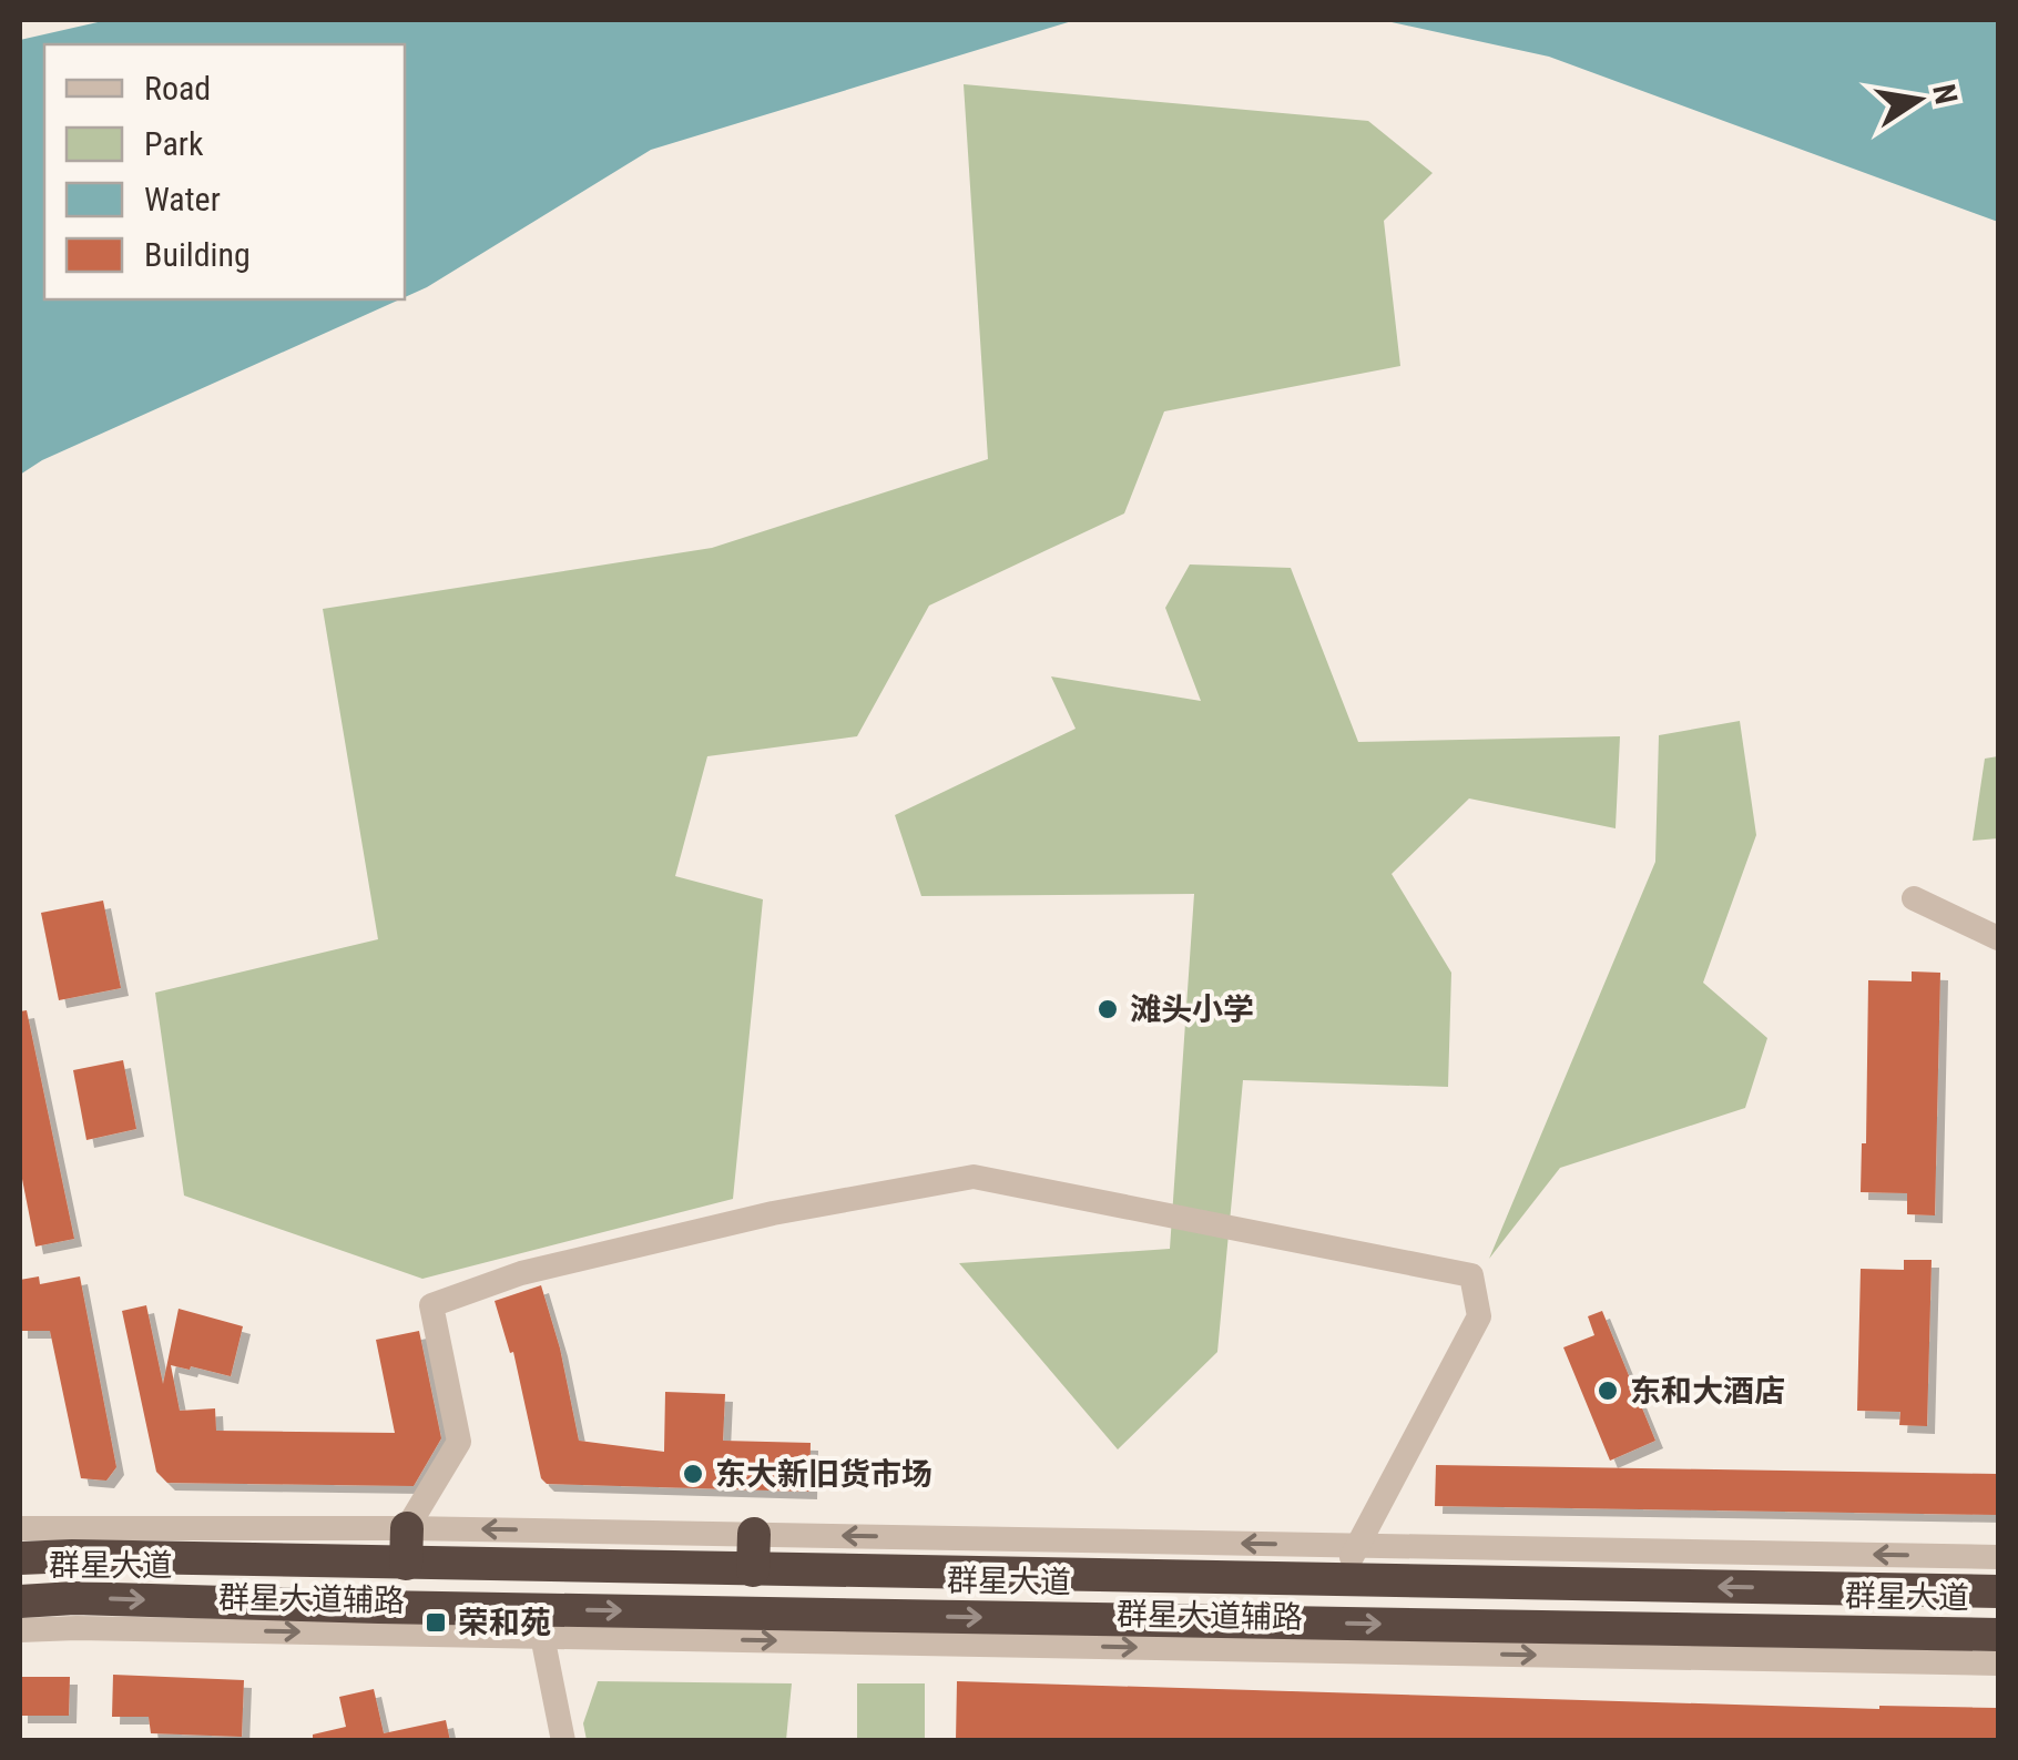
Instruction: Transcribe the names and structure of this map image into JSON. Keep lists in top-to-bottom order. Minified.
{"streets":{"highway":["群星大道"],"street":["群星大道辅路"]},"crossings":[["群星大道","群星大道辅路"]],"places":{"other":["滩头小学","东和大酒店","东大新旧货市场"],"transit":["荣和苑"]},"legend":["Road","Park","Water","Building"],"north":"right"}
